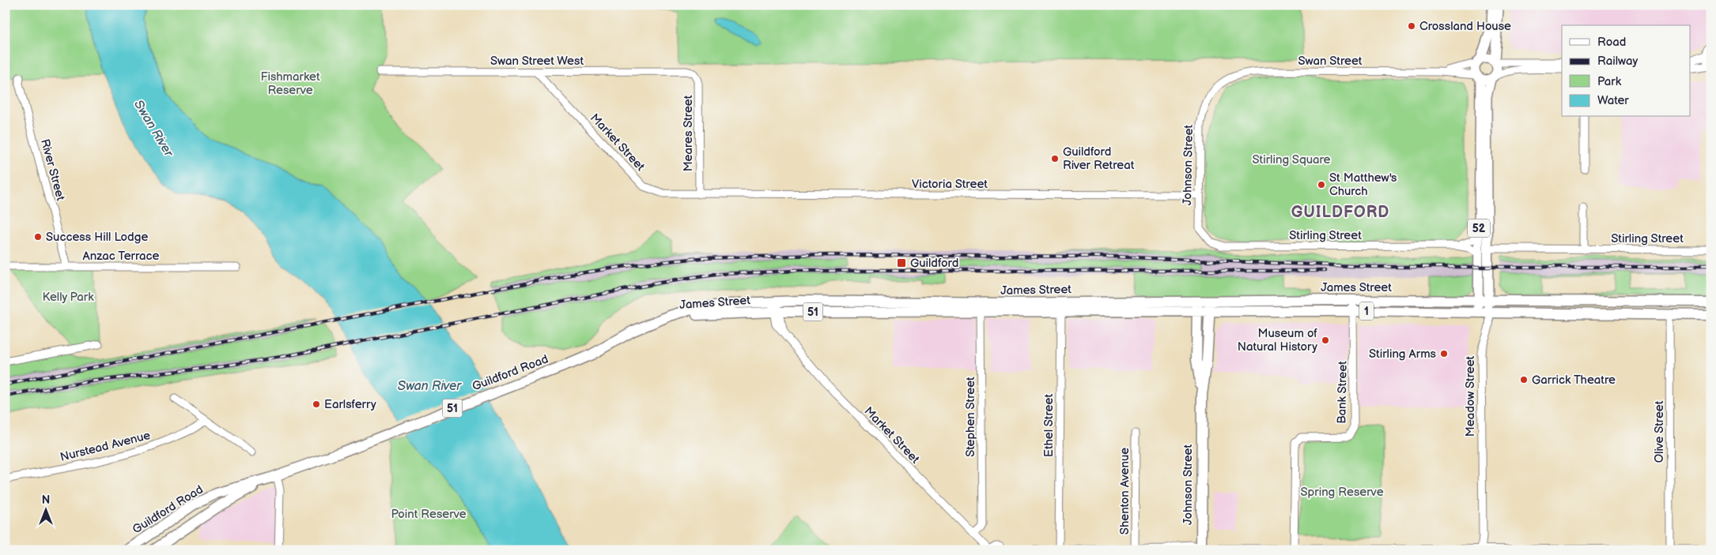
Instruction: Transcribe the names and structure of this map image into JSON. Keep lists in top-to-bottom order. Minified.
{"streets":{"highway":["Johnson Street","James Street","1","51","Guildford Road"],"main road":["52","Meadow Street"],"street":["Swan Street West","Swan Street","Meares Street","Market Street","River Street","Victoria Street","Stirling Street","Anzac Terrace","Bank Street","Stephen Street","Ethel Street","Olive Street","Nurstead Avenue","Shenton Avenue"]},"crossings":[["Swan Street West","Meares Street"],["Swan Street West","Market Street"],["Swan Street","Johnson Street"],["Swan Street","52"],["Swan Street","Meadow Street"],["Meares Street","Market Street"],["Meares Street","Victoria Street"],["Market Street","Victoria Street"],["Market Street","James Street"],["Market Street","Stephen Street"],["Johnson Street","Victoria Street"],["Johnson Street","Stirling Street"],["Johnson Street","James Street"],["River Street","Anzac Terrace"],["52","Stirling Street"],["52","James Street"],["52","Meadow Street"],["Stirling Street","Meadow Street"],["James Street","Guildford Road"],["James Street","Bank Street"],["James Street","Meadow Street"],["James Street","Stephen Street"],["James Street","Ethel Street"],["James Street","Olive Street"]],"districts":["GUILDFORD"],"water":["Swan River"],"parks":["Fishmarket Reserve","Stirling Square","Kelly Park","Spring Reserve","Point Reserve"],"places":{"other":["Crossland House","Guildford River Retreat","St Matthew's Church","Success Hill Lodge","Museum of Natural History","Stirling Arms","Garrick Theatre","Earlsferry"],"transit":["Guildford"]},"legend":["Road","Railway","Park","Water"],"north":"top"}
